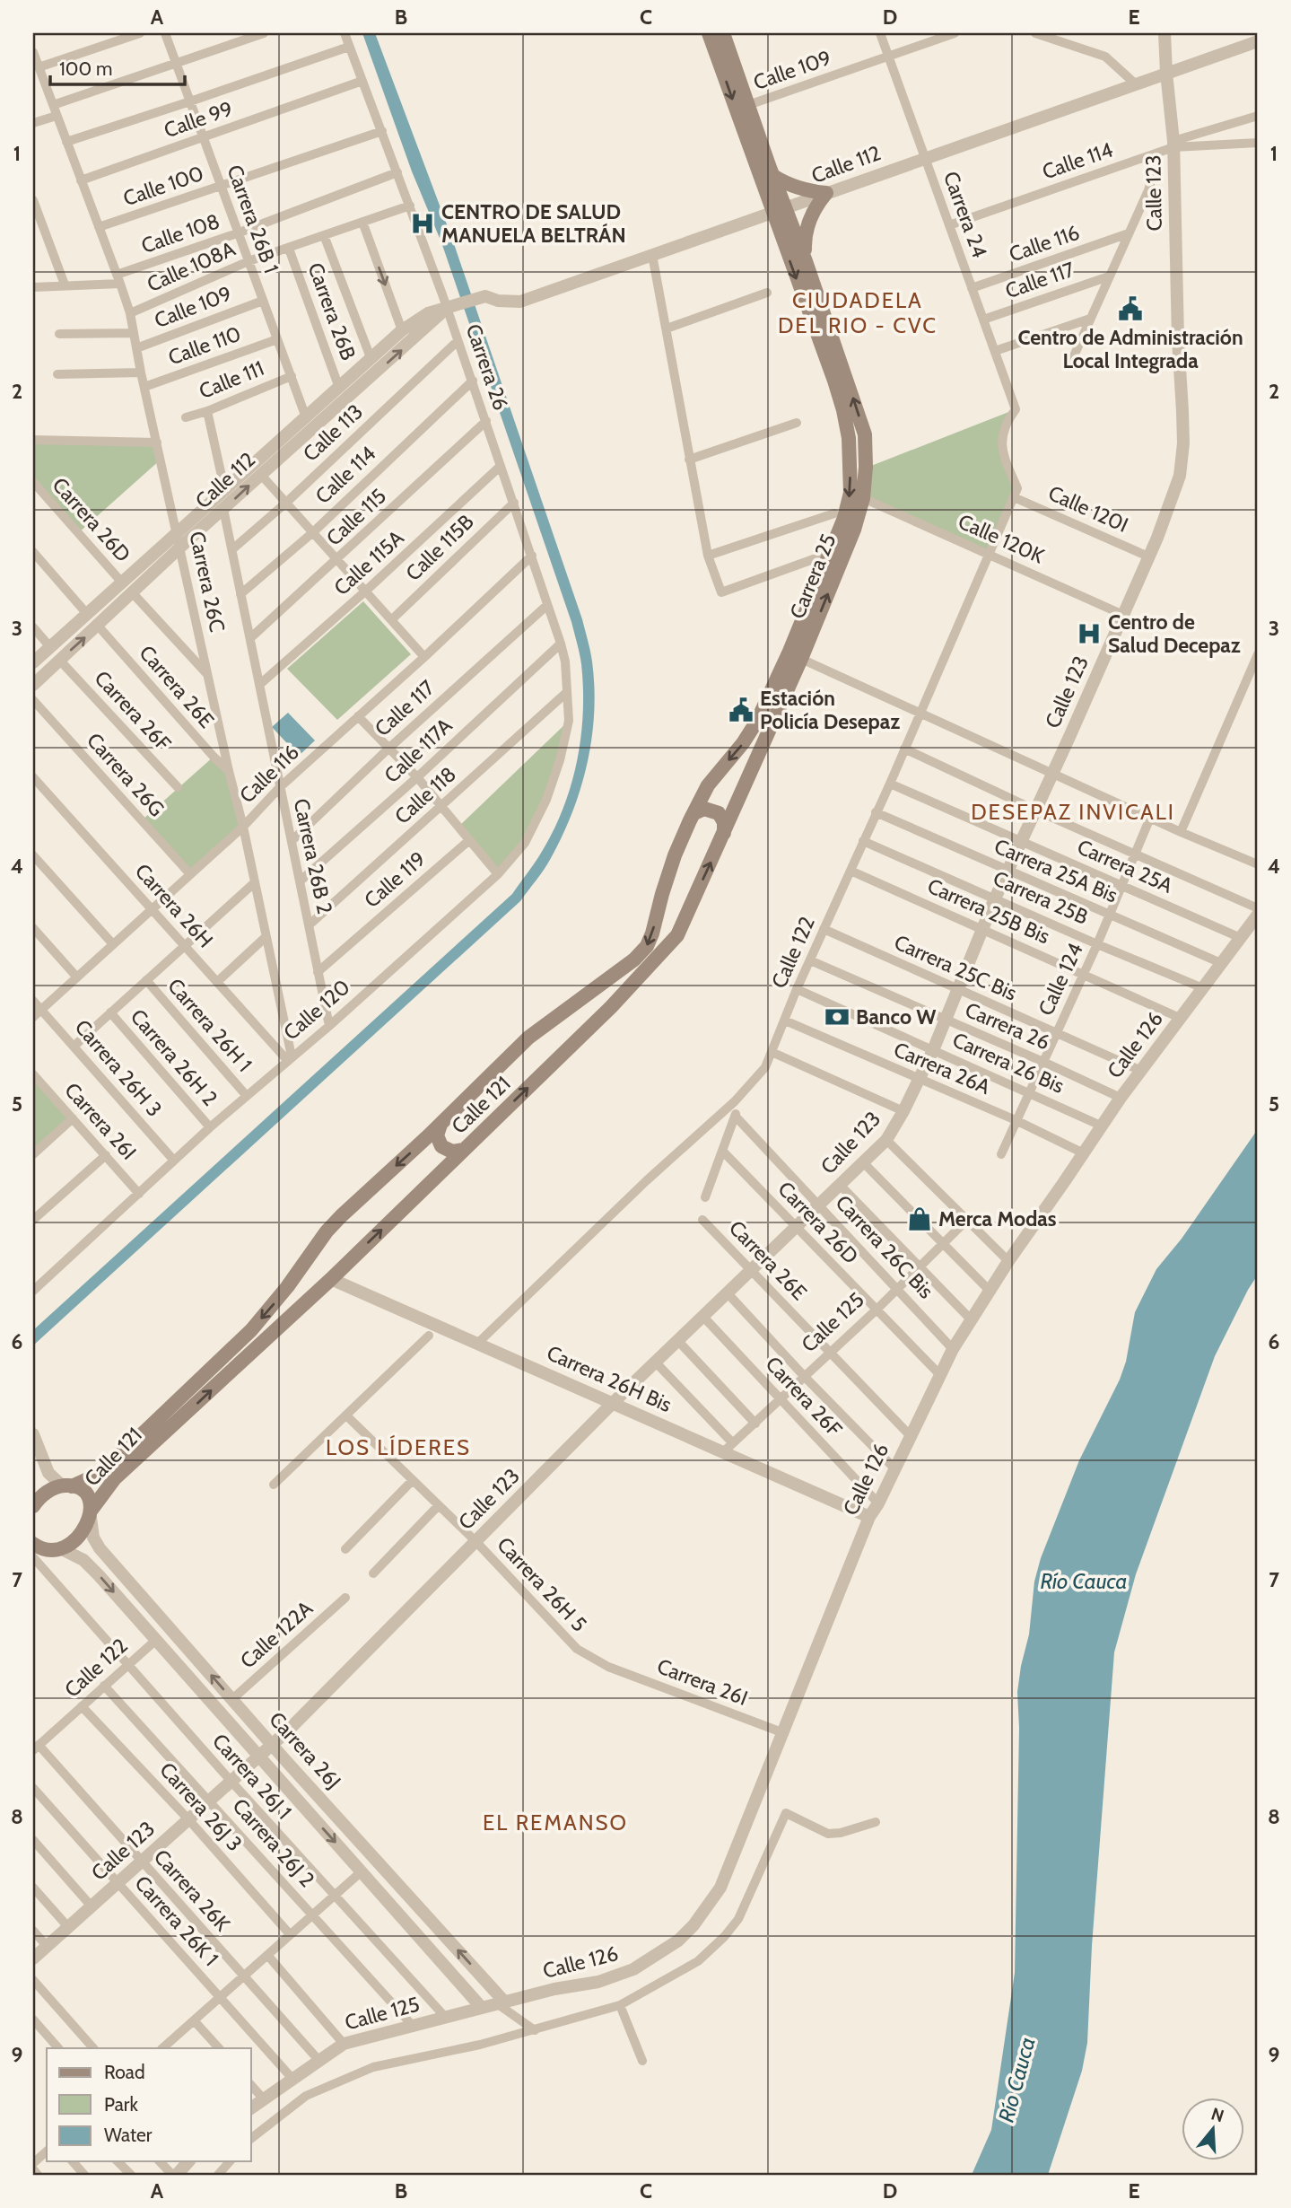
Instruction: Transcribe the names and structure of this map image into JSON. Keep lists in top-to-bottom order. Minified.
{"streets":{"main road":["Carrera 25","Calle 121"],"street":["Calle 109","Calle 99","Calle 114","Calle 112","Calle 100","Calle 123","Carrera 24","Carrera 26B 1","Calle 108","Calle 116","Calle 108A","Calle 117","Carrera 26B","Calle 110","Carrera 26","Calle 111","Calle 113","Calle 120I","Calle 115","Carrera 26D","Calle 120K","Calle 115B","Calle 115A","Carrera 26C","Carrera 26E","Carrera 26F","Calle 117A","Carrera 26G","Calle 118","Carrera 26B 2","Carrera 25A","Carrera 25A Bis","Calle 119","Carrera 25B","Carrera 26H","Carrera 25B Bis","Calle 122","Carrera 25C Bis","Calle 124","Calle 120","Carrera 26H 1","Calle 126","Carrera 26H 2","Carrera 26 Bis","Carrera 26H 3","Carrera 26A","Carrera 26I","Carrera 26C Bis","Calle 125","Carrera 26H Bis","Carrera 26H 5","Calle 122A","Carrera 26J","Carrera 26J 1","Carrera 26J 3","Carrera 26J 2","Carrera 26K","Carrera 26K 1"]},"crossings":[["Calle 109","Carrera 24"],["Calle 109","Carrera 26B 1"],["Calle 109","Carrera 25"],["Calle 109","Carrera 26C"],["Calle 99","Carrera 26B 1"],["Calle 99","Carrera 26"],["Calle 99","Carrera 26C"],["Calle 114","Calle 123"],["Calle 114","Carrera 24"],["Calle 114","Carrera 26"],["Calle 114","Carrera 26B 2"],["Calle 112","Calle 123"],["Calle 112","Carrera 24"],["Calle 112","Carrera 26B 1"],["Calle 112","Carrera 26B"],["Calle 112","Carrera 26"],["Calle 112","Carrera 26D"],["Calle 112","Carrera 25"],["Calle 112","Carrera 26C"],["Calle 112","Carrera 26E"],["Calle 112","Carrera 26F"],["Calle 112","Carrera 26B 2"],["Calle 100","Carrera 26B 1"],["Calle 100","Carrera 26"],["Calle 100","Carrera 26C"],["Calle 123","Carrera 26"],["Calle 123","Calle 120I"],["Calle 123","Carrera 26D"],["Calle 123","Calle 120K"],["Calle 123","Carrera 26E"],["Calle 123","Carrera 26F"],["Calle 123","Carrera 25A"],["Calle 123","Carrera 25A Bis"],["Calle 123","Carrera 25B"],["Calle 123","Carrera 25B Bis"],["Calle 123","Carrera 25C Bis"],["Calle 123","Carrera 26 Bis"],["Calle 123","Carrera 26A"],["Calle 123","Carrera 26C Bis"],["Calle 123","Carrera 26H Bis"],["Calle 123","Carrera 26H 5"],["Calle 123","Carrera 26J"],["Calle 123","Carrera 26J 1"],["Calle 123","Carrera 26J 3"],["Calle 123","Carrera 26J 2"],["Calle 123","Carrera 26K"],["Calle 123","Carrera 26K 1"],["Carrera 24","Calle 116"],["Carrera 24","Calle 117"],["Carrera 24","Calle 120I"],["Carrera 24","Calle 122"],["Carrera 26B 1","Calle 108"],["Carrera 26B 1","Calle 108A"],["Carrera 26B 1","Calle 110"],["Carrera 26B 1","Calle 111"],["Calle 108","Carrera 26"],["Calle 108","Carrera 26C"],["Calle 116","Carrera 26"],["Calle 116","Carrera 26C"],["Calle 116","Carrera 26G"],["Calle 116","Carrera 26B 2"],["Calle 116","Carrera 26H"],["Calle 116","Carrera 26H 3"],["Calle 108A","Carrera 26B"],["Calle 108A","Carrera 26"],["Calle 108A","Carrera 26C"],["Calle 117","Carrera 26"],["Calle 117","Carrera 26B 2"],["Calle 110","Carrera 26C"],["Carrera 26","Calle 113"],["Carrera 26","Calle 115"],["Carrera 26","Calle 115B"],["Carrera 26","Calle 115A"],["Carrera 26","Calle 117A"],["Carrera 26","Calle 118"],["Carrera 26","Calle 122"],["Carrera 26","Calle 124"],["Carrera 26","Calle 120"],["Carrera 26","Calle 126"],["Calle 113","Carrera 26B 2"],["Calle 120I","Calle 122"],["Calle 115","Carrera 26B 2"],["Carrera 26D","Calle 126"],["Carrera 26D","Calle 125"],["Calle 120K","Carrera 25"],["Calle 120K","Calle 122"],["Calle 115A","Carrera 26B 2"],["Carrera 25","Calle 121"],["Carrera 26C","Carrera 26E"],["Carrera 26C","Carrera 26H"],["Carrera 26C","Calle 120"],["Carrera 26E","Calle 126"],["Carrera 26E","Calle 125"],["Carrera 26F","Calle 126"],["Carrera 26F","Calle 125"],["Calle 117A","Carrera 26B 2"],["Calle 118","Carrera 26B 2"],["Carrera 26B 2","Calle 119"],["Carrera 26B 2","Calle 120"],["Carrera 25A","Calle 122"],["Carrera 25A","Calle 124"],["Carrera 25A","Calle 126"],["Carrera 25A Bis","Calle 122"],["Carrera 25A Bis","Calle 124"],["Carrera 25A Bis","Calle 126"],["Carrera 25B","Calle 122"],["Carrera 25B","Calle 124"],["Carrera 25B","Calle 126"],["Carrera 26H","Calle 120"],["Carrera 25B Bis","Calle 122"],["Carrera 25B Bis","Calle 124"],["Carrera 25B Bis","Calle 126"],["Calle 122","Carrera 25C Bis"],["Calle 122","Carrera 26 Bis"],["Calle 122","Carrera 26A"],["Calle 122","Carrera 26H Bis"],["Calle 122","Carrera 26J"],["Calle 122","Carrera 26J 1"],["Calle 122","Carrera 26J 3"],["Calle 122","Carrera 26J 2"],["Calle 122","Carrera 26K"],["Carrera 25C Bis","Calle 124"],["Carrera 25C Bis","Calle 126"],["Calle 124","Carrera 26 Bis"],["Calle 124","Carrera 26A"],["Calle 120","Carrera 26H 1"],["Calle 120","Carrera 26H 2"],["Calle 120","Carrera 26H 3"],["Calle 120","Carrera 26I"],["Calle 126","Carrera 26 Bis"],["Calle 126","Carrera 26A"],["Calle 126","Carrera 26I"],["Calle 126","Carrera 26C Bis"],["Calle 126","Calle 125"],["Calle 126","Carrera 26H Bis"],["Calle 126","Carrera 26J"],["Calle 121","Carrera 26H Bis"],["Calle 121","Carrera 26J"],["Carrera 26I","Carrera 26H 5"],["Carrera 26C Bis","Calle 125"],["Calle 125","Carrera 26H Bis"],["Calle 125","Carrera 26J"],["Calle 125","Carrera 26J 1"],["Calle 125","Carrera 26J 2"],["Calle 125","Carrera 26K"],["Calle 125","Carrera 26K 1"],["Calle 122A","Carrera 26J"]],"districts":["CIUDADELA DEL RIO - CVC","DESEPAZ INVICALI","LOS LÍDERES","EL REMANSO"],"water":["Río Cauca"],"places":{"hospital":["CENTRO DE SALUD MANUELA BELTRÁN","Centro de Salud Decepaz"],"public building":["Centro de Administración Local Integrada","Estación Policía Desepaz"],"bank":["Banco W"],"shop":["Merca Modas"]},"legend":["Road","Park","Water"],"scale_bar":"100 m","north":"top","grid":{"columns":["A","B","C","D","E"],"rows":["1","2","3","4","5","6","7","8","9"]}}
